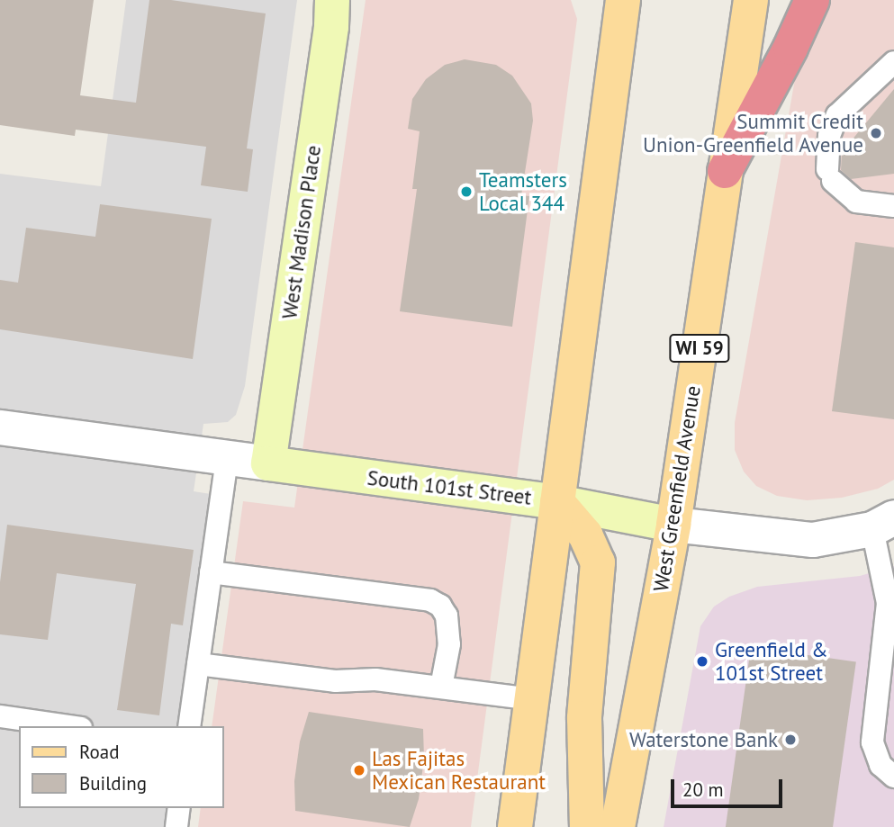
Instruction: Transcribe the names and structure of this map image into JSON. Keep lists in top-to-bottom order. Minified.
{"streets":{"main road":["WI 59","West Greenfield Avenue"],"street":["West Madison Place","South 101st Street"]},"crossings":[["West Madison Place","South 101st Street"],["South 101st Street","West Greenfield Avenue"]],"places":["Summit Credit Union-Greenfield Avenue","Teamsters Local 344","Greenfield & 101st Street","Waterstone Bank","Las Fajitas Mexican Restaurant"],"legend":["Road","Building"],"scale_bar":"20 m"}
